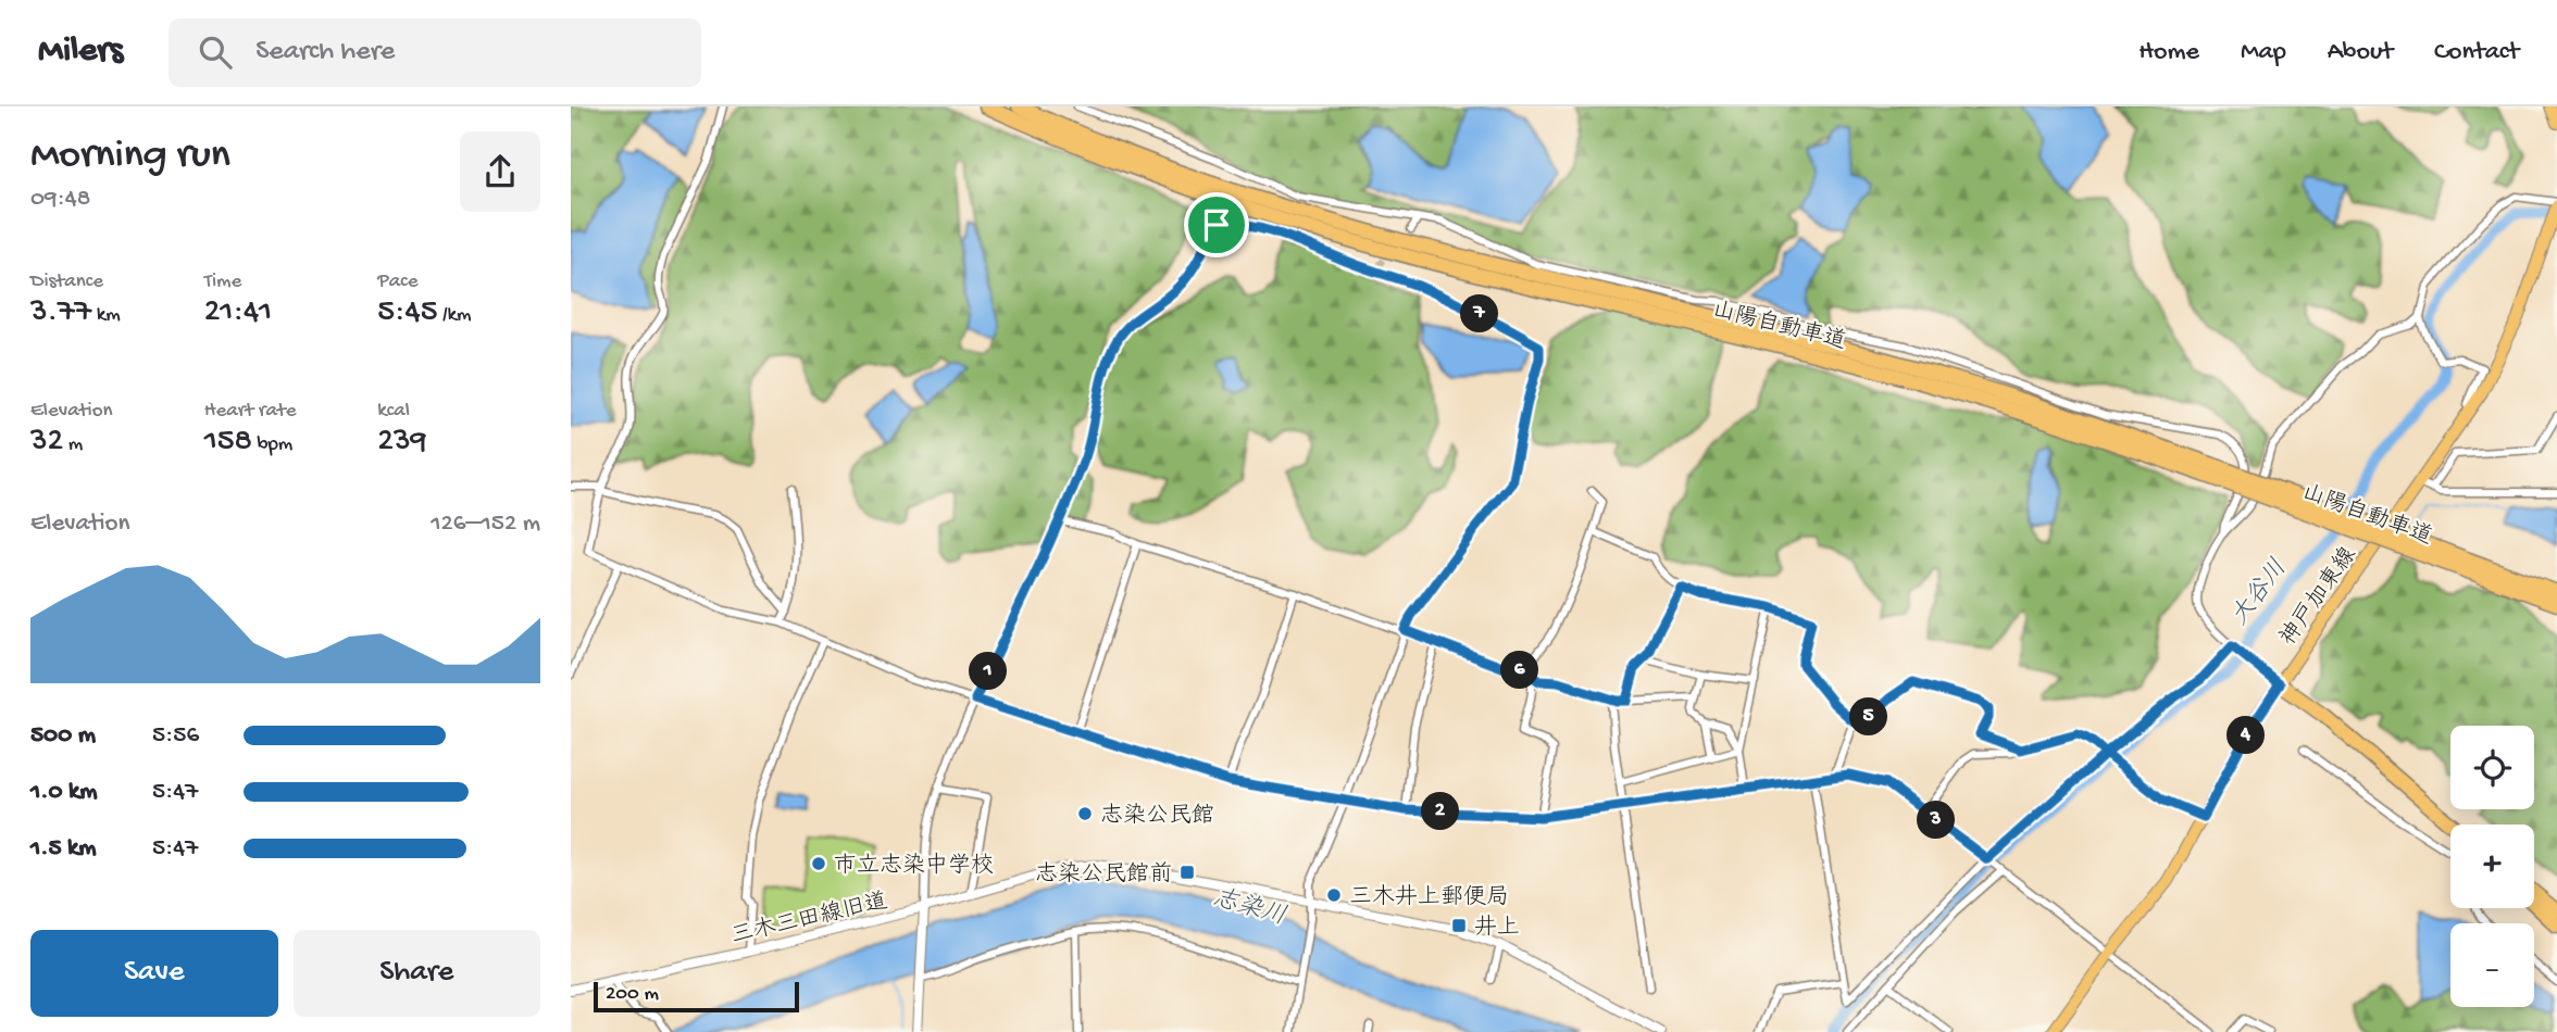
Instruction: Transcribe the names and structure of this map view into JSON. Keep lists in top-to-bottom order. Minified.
{"streets":{"highway":["山陽自動車道"],"main road":["神戸加東線"],"street":["三木三田線旧道"]},"water":["大谷川","志染川"],"places":{"other":["志染公民館","市立志染中学校","三木井上郵便局"],"transit":["志染公民館前","井上"]},"scale_bar":"200 m","page":{"header":"Milers","search":"Search here","nav":["Home","Map","About","Contact"],"heading":["Morning run","09:48"],"stats":[["Distance","3.77 km"],["Time","21:41"],["Pace","5:45 /km"],["Elevation","32 m"],["Heart rate","158 bpm"],["kcal","239"]],"pins":["7","6","1","5","4","2","3"],"chart":["Elevation","126–152 m"],"list":[{"name":"500 m","note":"5:56"},{"name":"1.0 km","note":"5:47"},{"name":"1.5 km","note":"5:47"}],"map_buttons":["+","−"],"buttons":["Save","Share"],"scale":"200 m"}}
